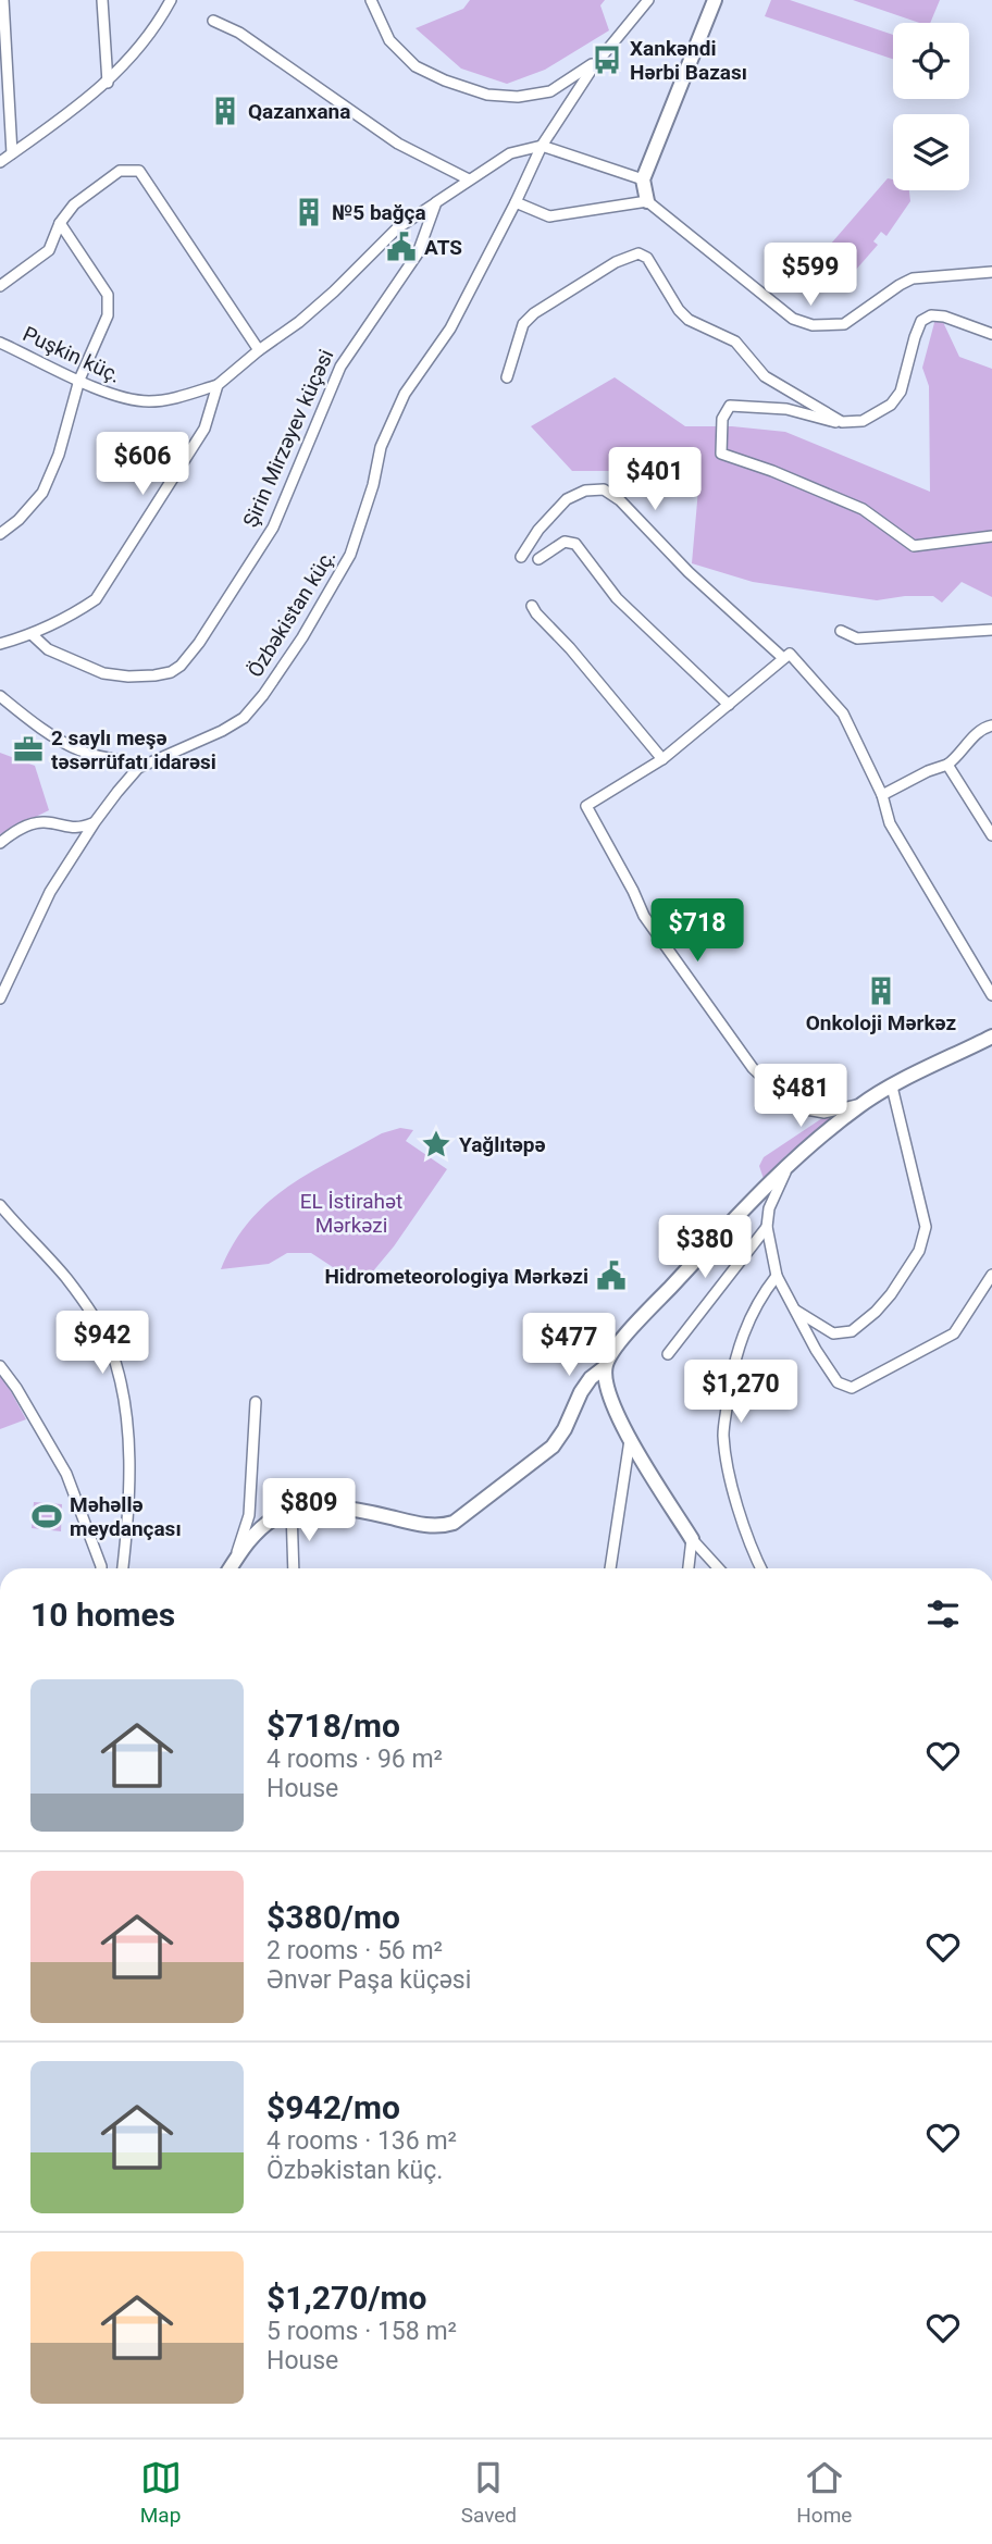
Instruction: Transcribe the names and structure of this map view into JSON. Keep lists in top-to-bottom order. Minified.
{"streets":{"street":["Puşkin küç.","Şirin Mirzəyev küçəsi","Özbəkistan küç."]},"parks":["EL İstirahət Mərkəzi"],"places":{"bus stop":["Xankəndi Hərbi Bazası"],"building":["Qazanxana","№5 bağça","Onkoloji Mərkəz"],"public building":["ATS","Hidrometeorologiya Mərkəzi"],"office":["2 saylı meşə təsərrüfatı idarəsi"],"place":["Yağlıtəpə"],"sports":["Məhəllə meydançası"]},"page":{"price":["$599","$606","$401","$718","$481","$380","$942","$477","$1,270","$809"],"heading":"10 homes","list":[{"name":"$718/mo","note":"4 rooms · 96 m² · House"},{"name":"$380/mo","note":"2 rooms · 56 m² · Ənvər Paşa küçəsi"},{"name":"$942/mo","note":"4 rooms · 136 m² · Özbəkistan küç."},{"name":"$1,270/mo","note":"5 rooms · 158 m² · House"}],"tabs":["Map","Saved","Home"]}}
